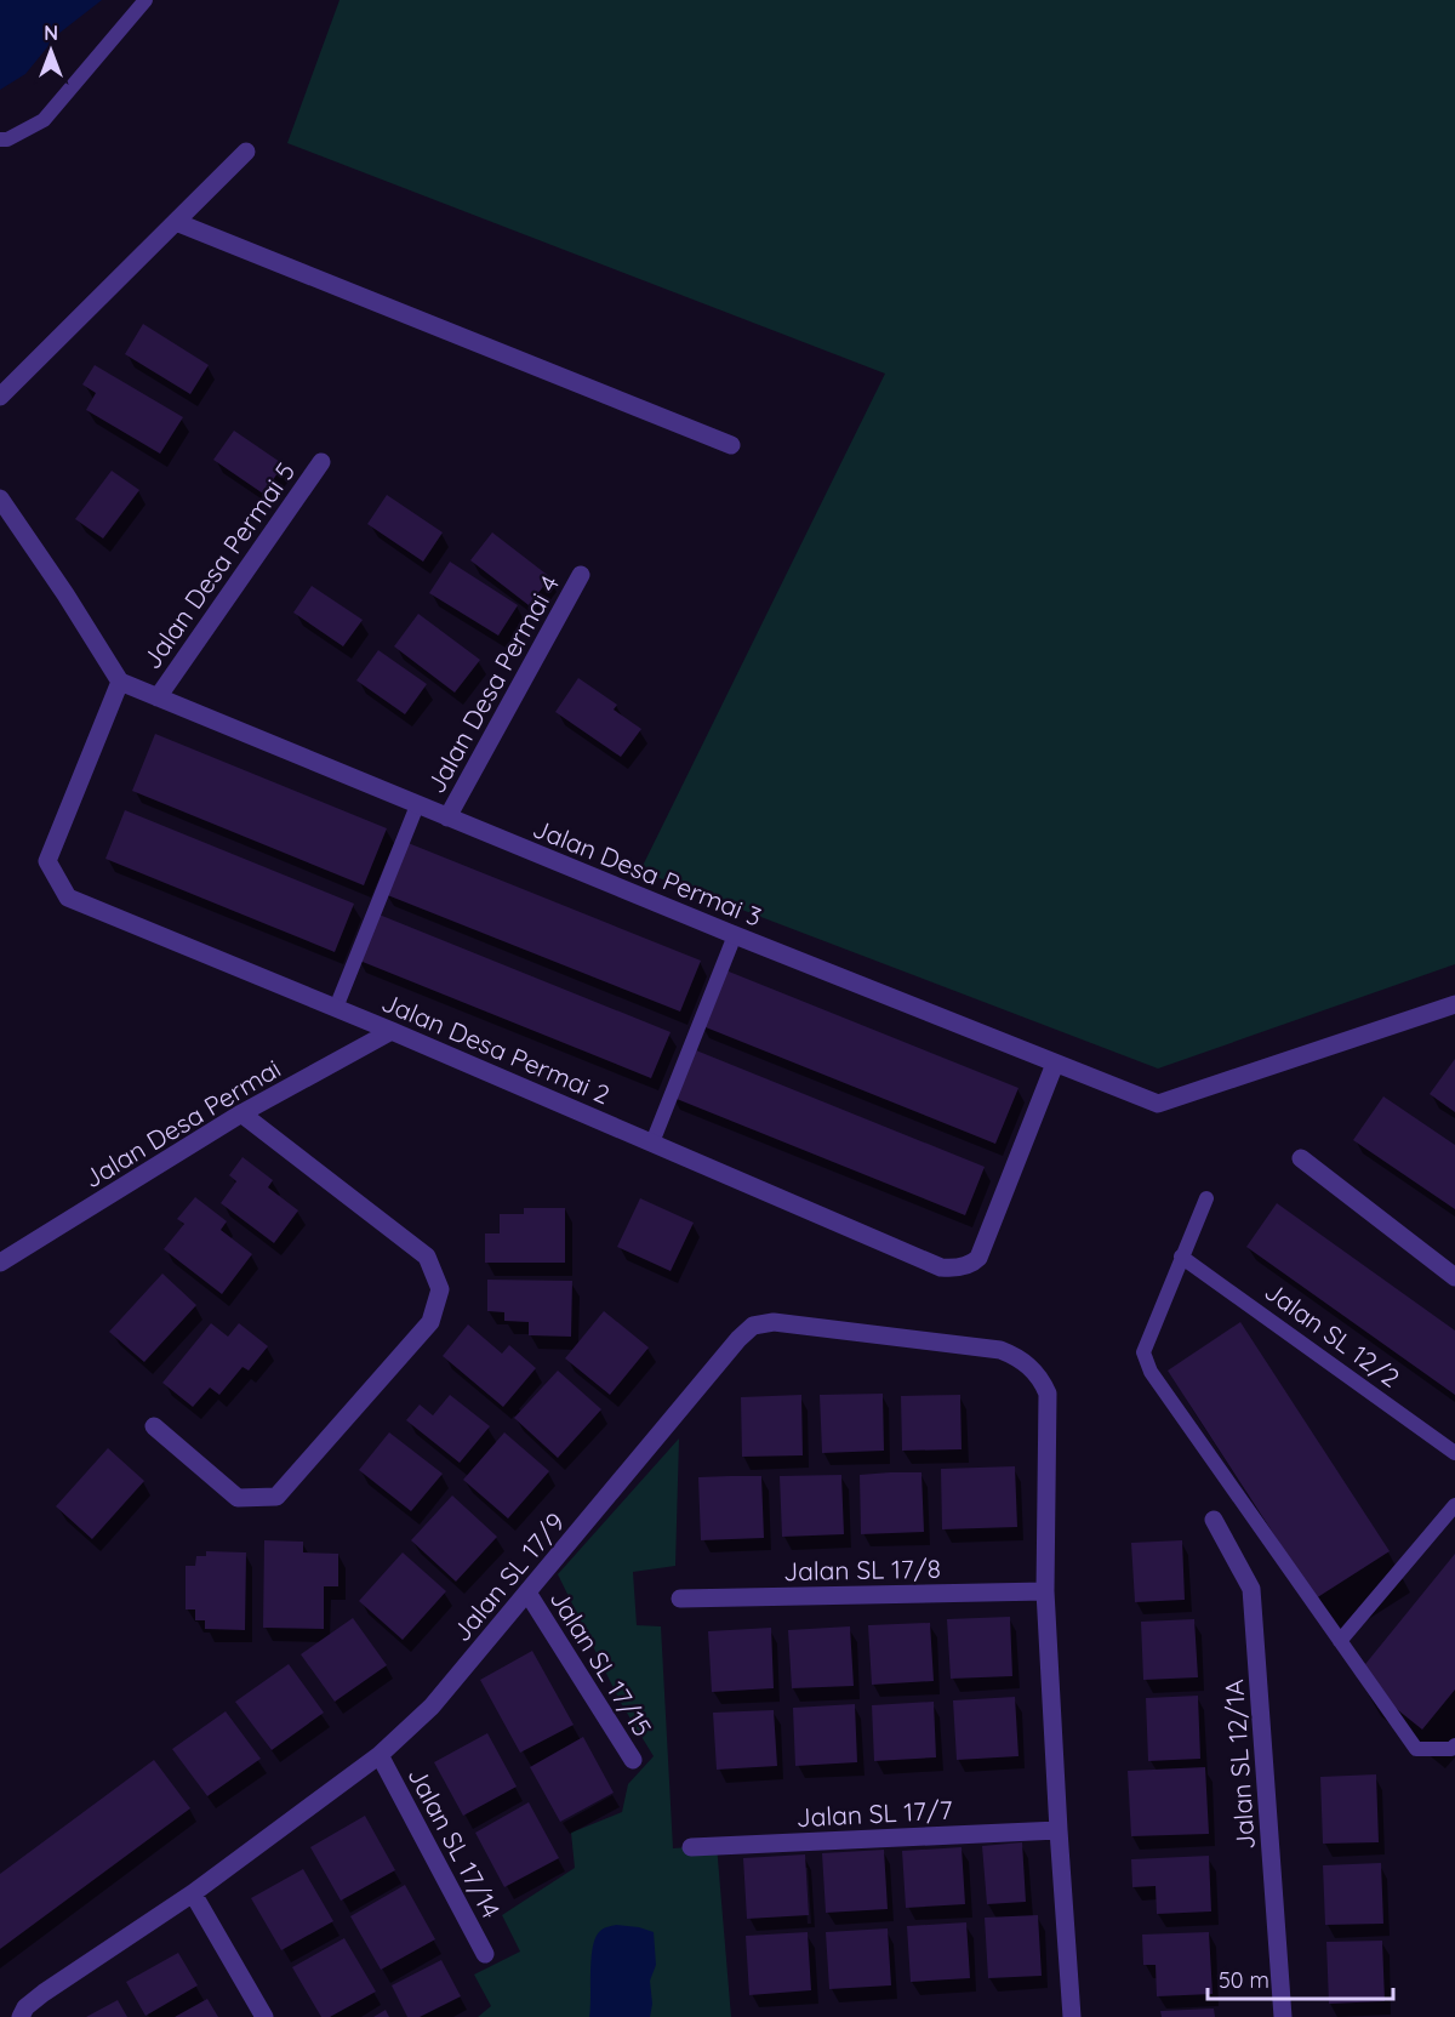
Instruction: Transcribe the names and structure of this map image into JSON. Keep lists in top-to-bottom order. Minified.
{"streets":{"street":["Jalan Desa Permai 5","Jalan Desa Permai 4","Jalan Desa Permai 3","Jalan Desa Permai 2","Jalan Desa Permai","Jalan SL 17/8","Jalan SL 17/9","Jalan SL 17/15","Jalan SL 12/1A","Jalan SL 17/7","Jalan SL 17/14"],"lane":["Jalan SL 12/2"]},"crossings":[["Jalan Desa Permai 5","Jalan Desa Permai 3"],["Jalan Desa Permai 4","Jalan Desa Permai 3"],["Jalan Desa Permai 3","Jalan Desa Permai 2"],["Jalan Desa Permai 2","Jalan Desa Permai"],["Jalan SL 17/8","Jalan SL 17/9"],["Jalan SL 17/9","Jalan SL 17/15"],["Jalan SL 17/9","Jalan SL 17/14"]],"scale_bar":"50 m","north":"top"}
